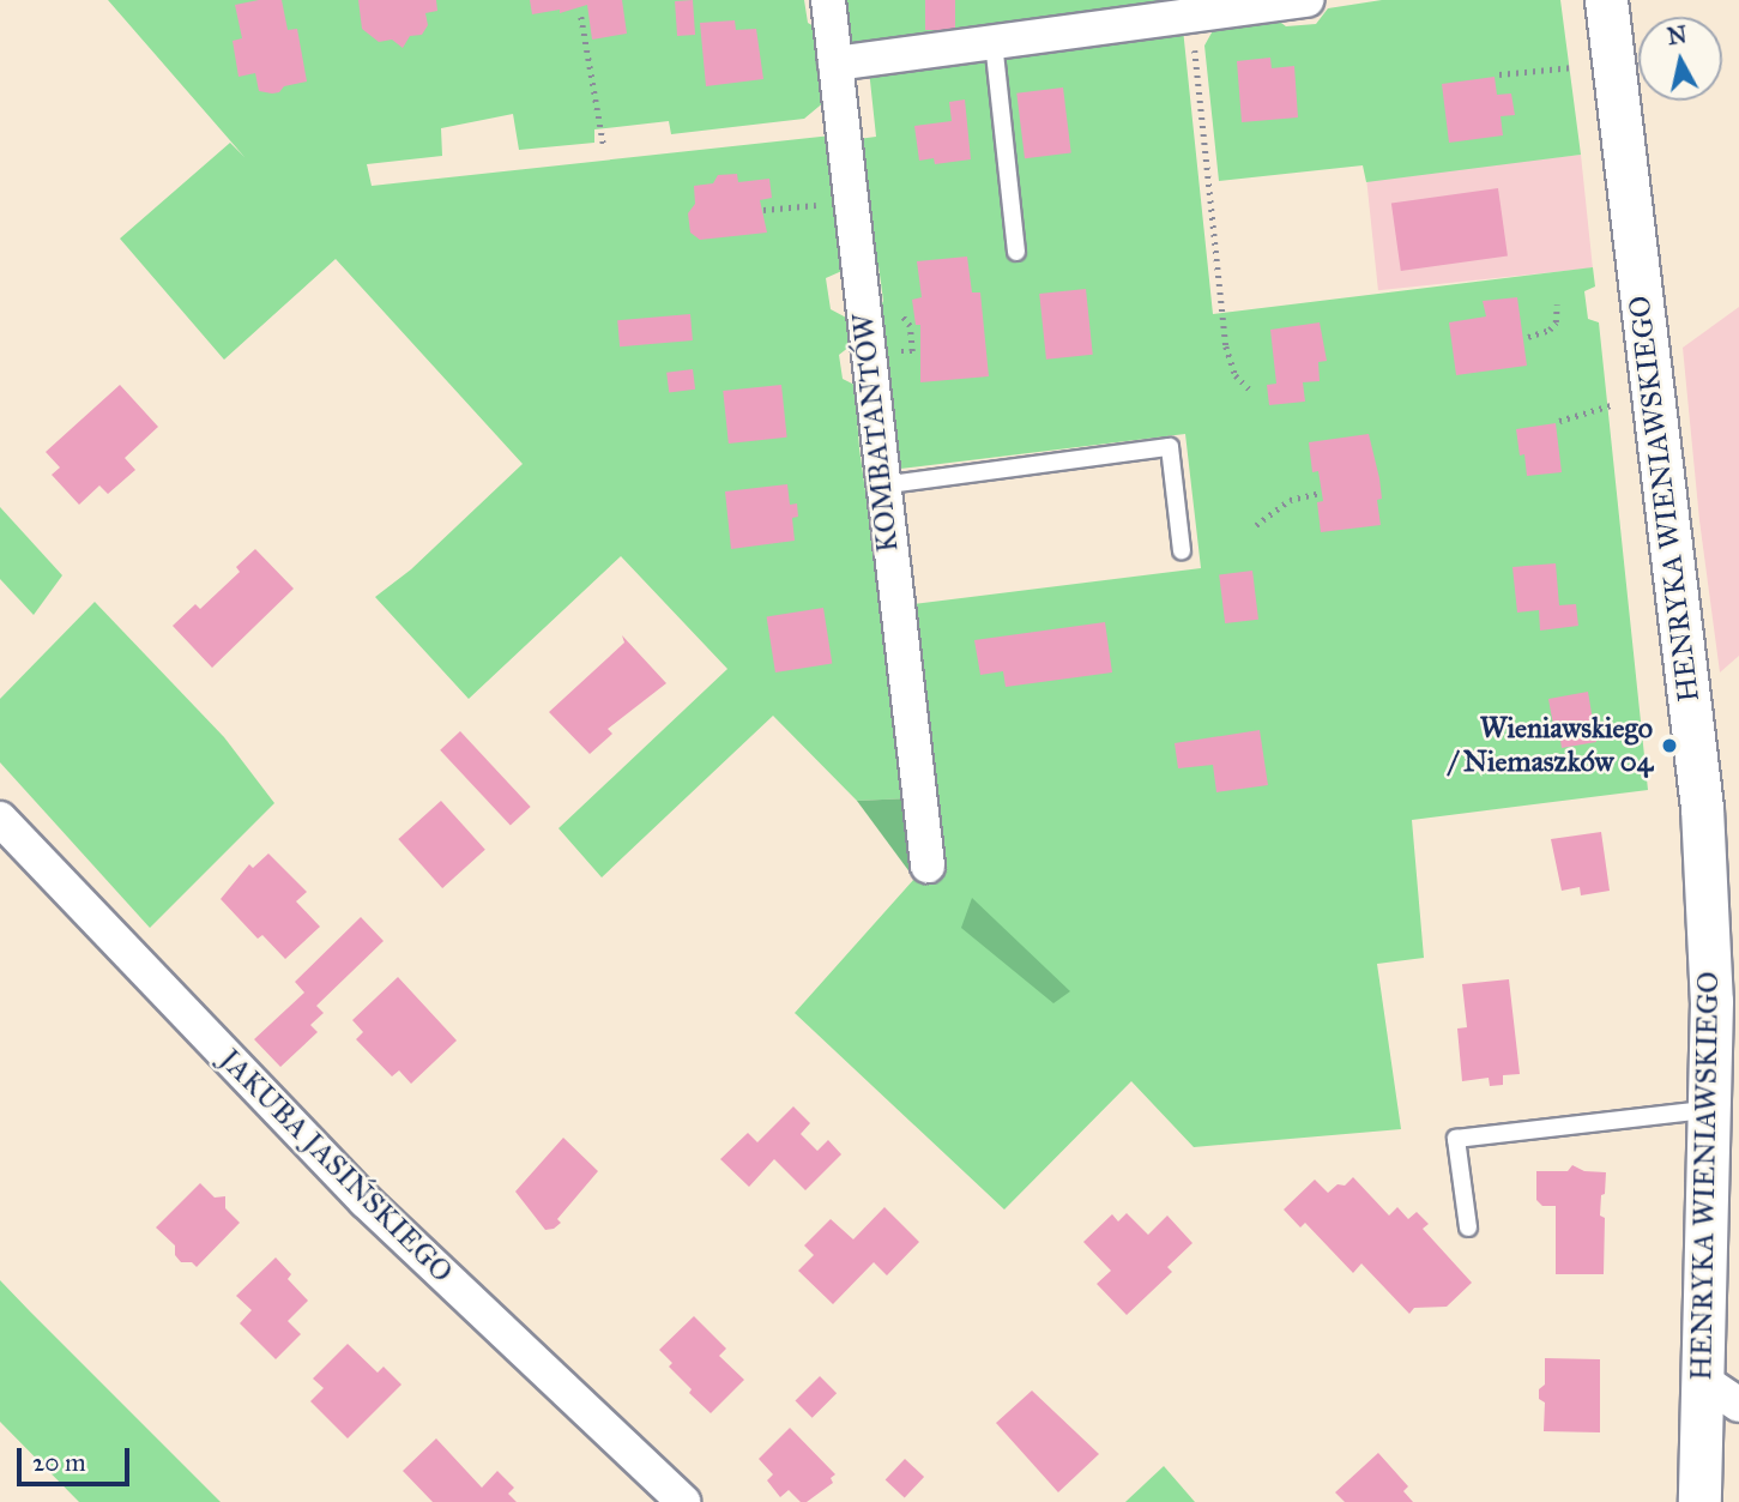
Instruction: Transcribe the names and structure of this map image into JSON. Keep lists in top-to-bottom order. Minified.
{"streets":{"street":["KOMBATANTÓW","HENRYKA WIENIAWSKIEGO","JAKUBA JASIŃSKIEGO"]},"places":["Wieniawskiego / Niemaszków 04"],"scale_bar":"20 m","north":"top"}
